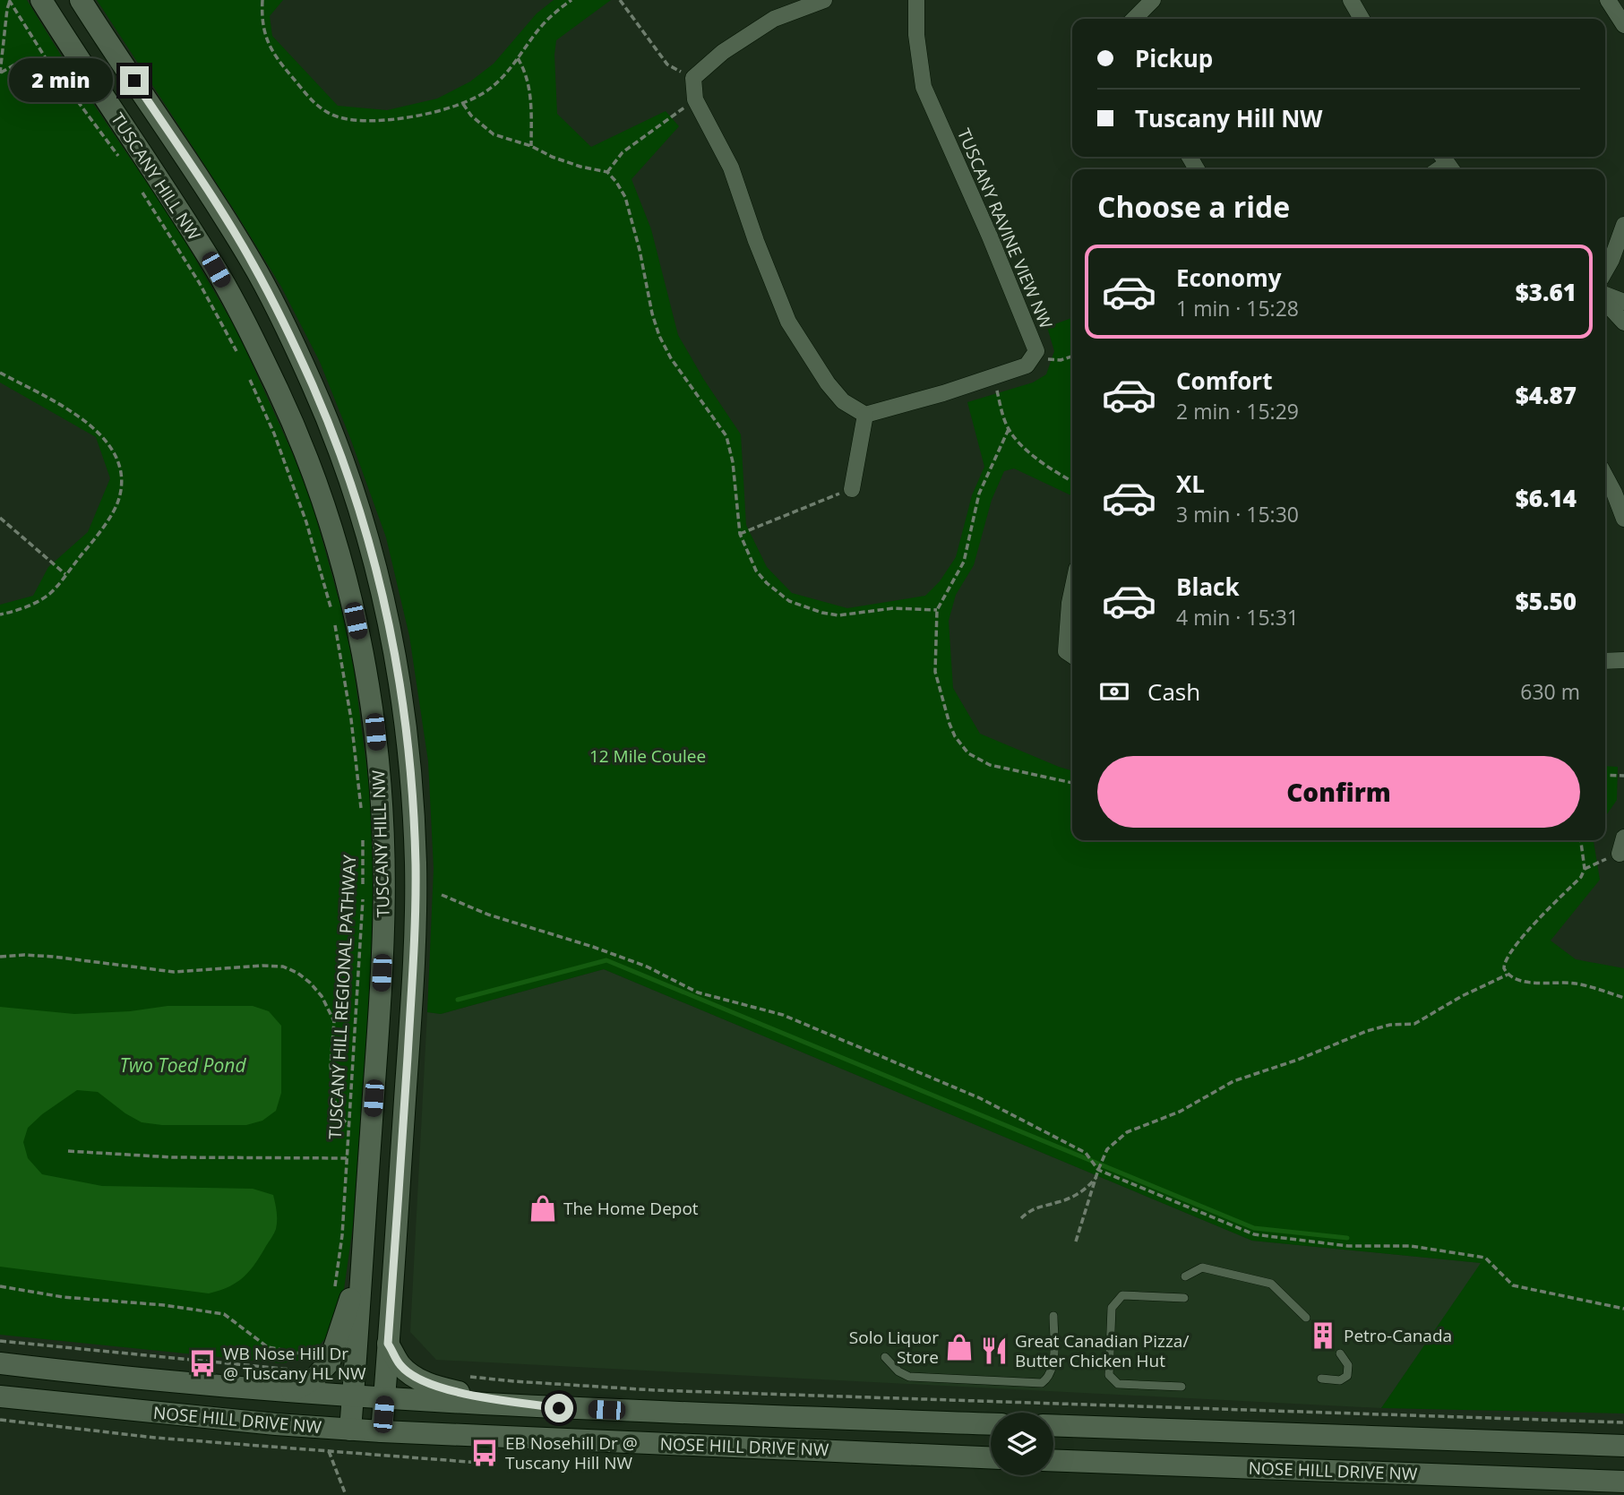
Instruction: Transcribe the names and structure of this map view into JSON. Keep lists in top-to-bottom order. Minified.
{"streets":{"street":["TUSCANY HILL NW","TUSCANY RAVINE VIEW NW","NOSE HILL DRIVE NW"],"path":["TUSCANY HILL REGIONAL PATHWAY"]},"crossings":[["TUSCANY HILL NW","NOSE HILL DRIVE NW"]],"water":["Two Toed Pond"],"parks":["12 Mile Coulee"],"places":{"shop":["The Home Depot","Solo Liquor Store"],"building":["Petro-Canada"],"restaurant":["Great Canadian Pizza/ Butter Chicken Hut"],"bus stop":["WB Nose Hill Dr @ Tuscany HL NW","EB Nosehill Dr @ Tuscany Hill NW"]},"page":{"banner":["Pickup","Tuscany Hill NW"],"bubble":"2 min","heading":"Choose a ride","list":[{"name":"Economy","note":"1 min · 15:28","value":"$3.61"},{"name":"Comfort","note":"2 min · 15:29","value":"$4.87"},{"name":"XL","note":"3 min · 15:30","value":"$6.14"},{"name":"Black","note":"4 min · 15:31","value":"$5.50"}],"pay":["Cash","630 m"],"buttons":"Confirm"}}
